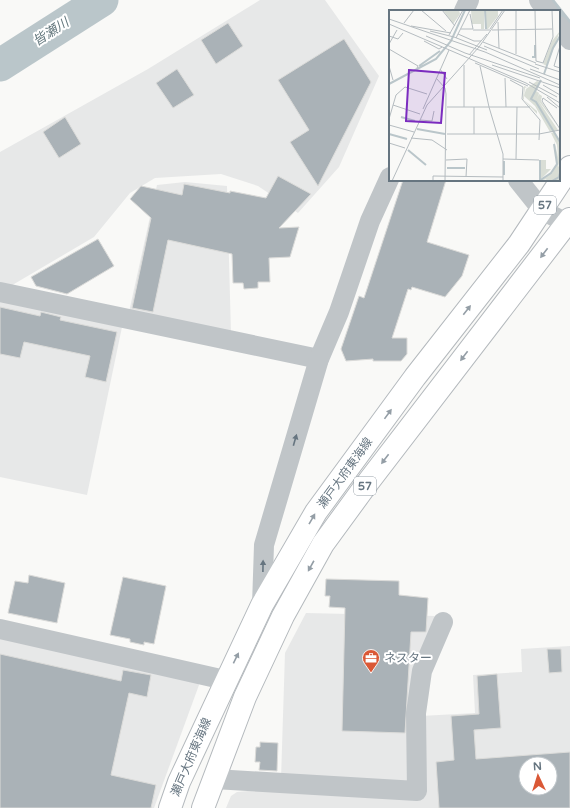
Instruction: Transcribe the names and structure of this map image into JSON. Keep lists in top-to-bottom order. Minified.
{"streets":{"main road":["57","瀬戸大府東海線"]},"water":["皆瀬川"],"places":{"office":["ネスター"]},"north":"top"}
